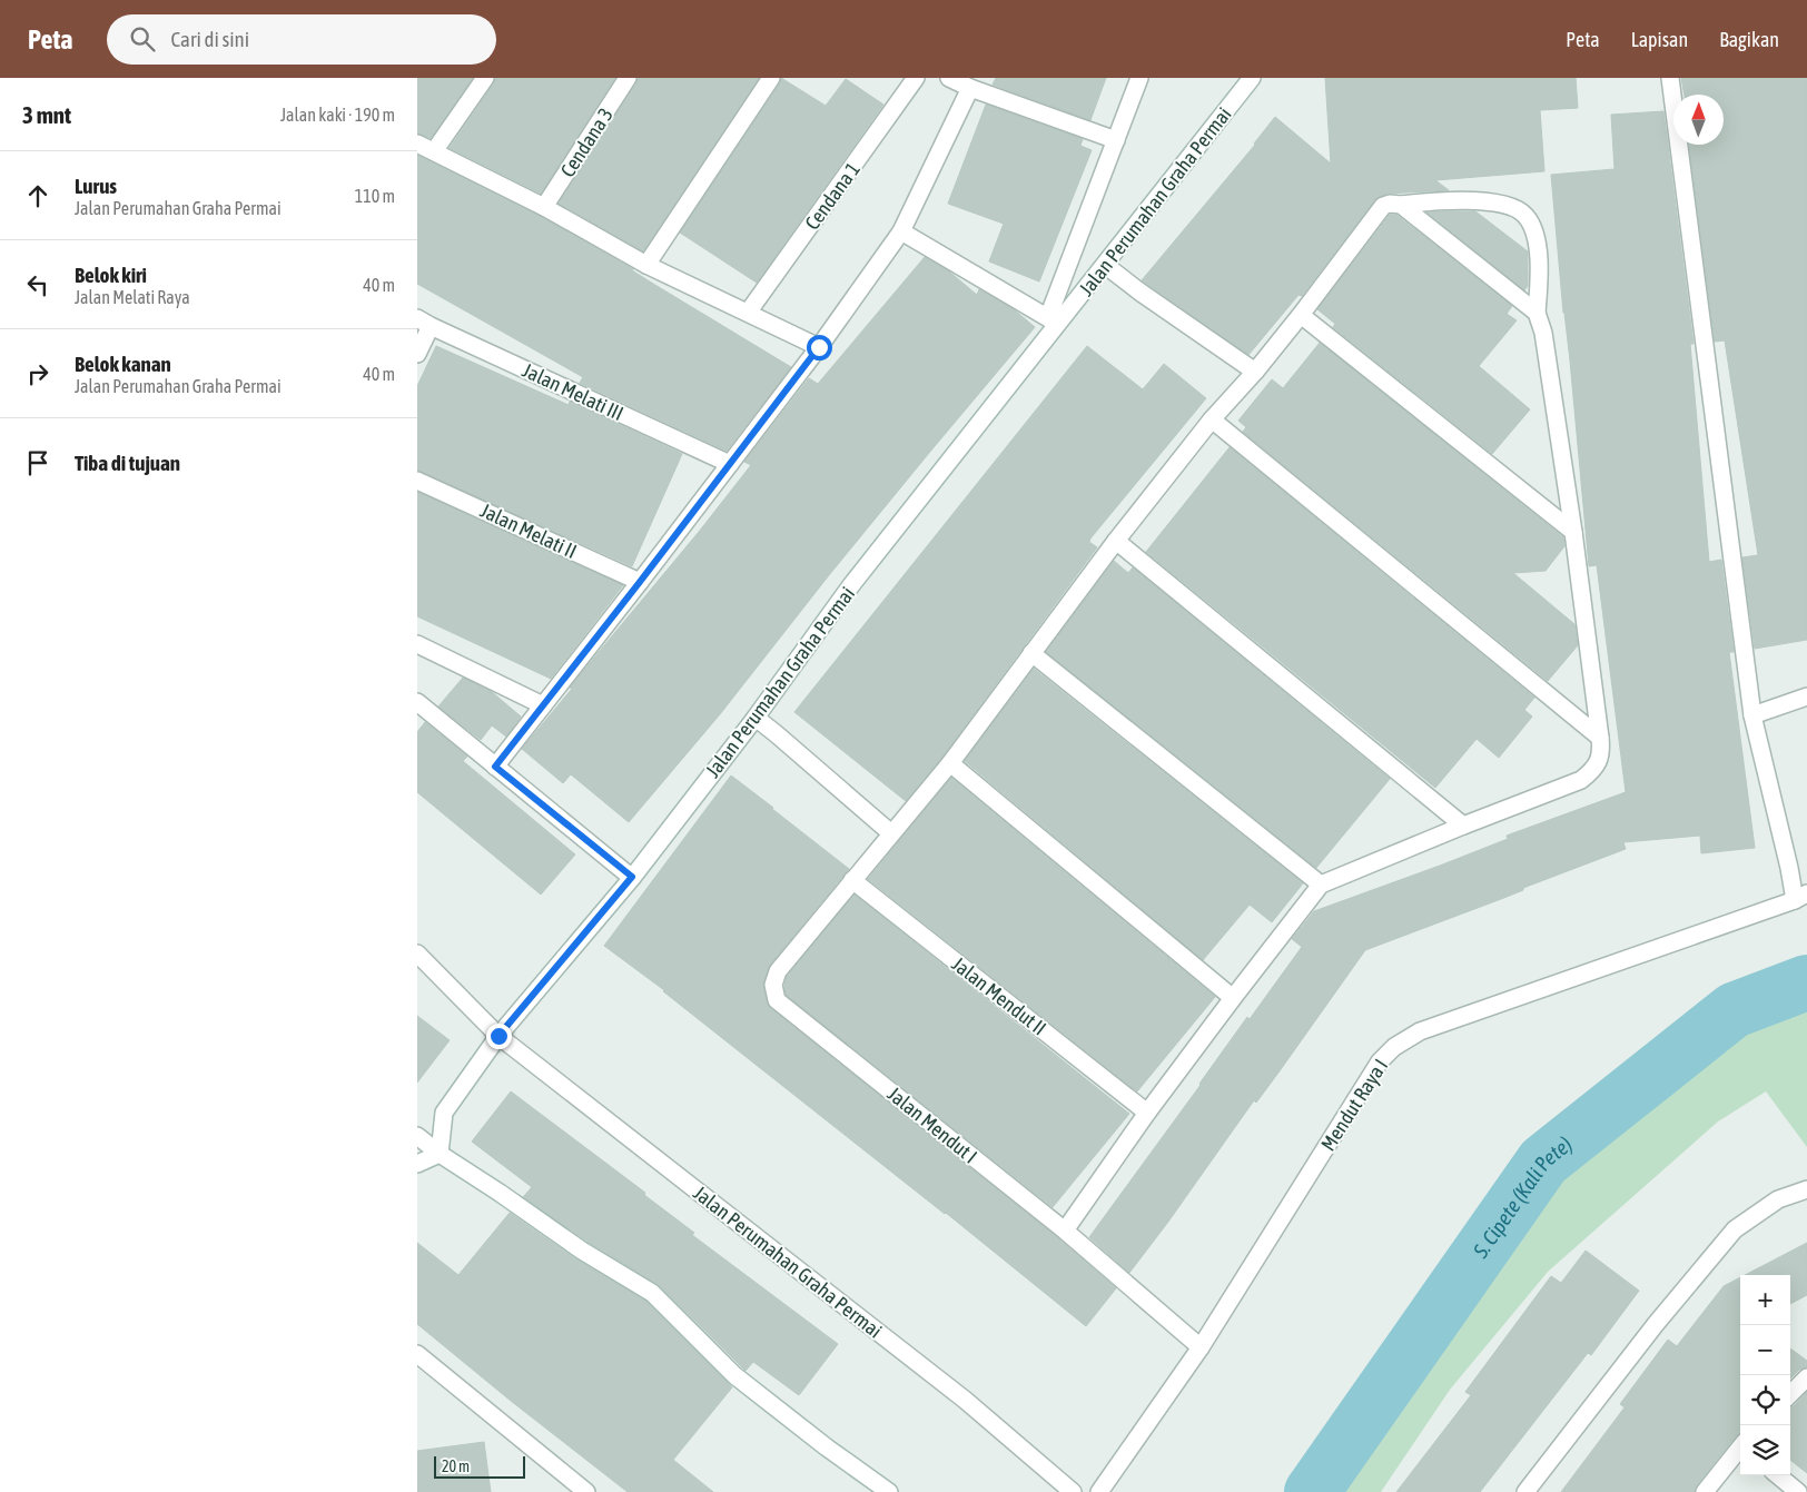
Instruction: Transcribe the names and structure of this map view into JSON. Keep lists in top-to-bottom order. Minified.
{"streets":{"street":["Cendana 3","Cendana 1","Jalan Perumahan Graha Permai","Jalan Melati III","Jalan Melati II","Jalan Mendut II","Mendut Raya I","Jalan Mendut I"]},"crossings":[["Jalan Mendut II","Jalan Mendut I"],["Mendut Raya I","Jalan Mendut I"]],"water":["S. Cipete (Kali Pete)"],"scale_bar":"20 m","north":"top","page":{"header":"Peta","search":"Cari di sini","nav":["Peta","Lapisan","Bagikan"],"heading":["3 mnt","Jalan kaki · 190 m"],"list":[["Lurus","Jalan Perumahan Graha Permai","110 m"],["Belok kiri","Jalan Melati Raya","40 m"],["Belok kanan","Jalan Perumahan Graha Permai","40 m"],"Tiba di tujuan"],"map_buttons":["+","−"],"scale":"20 m"}}
